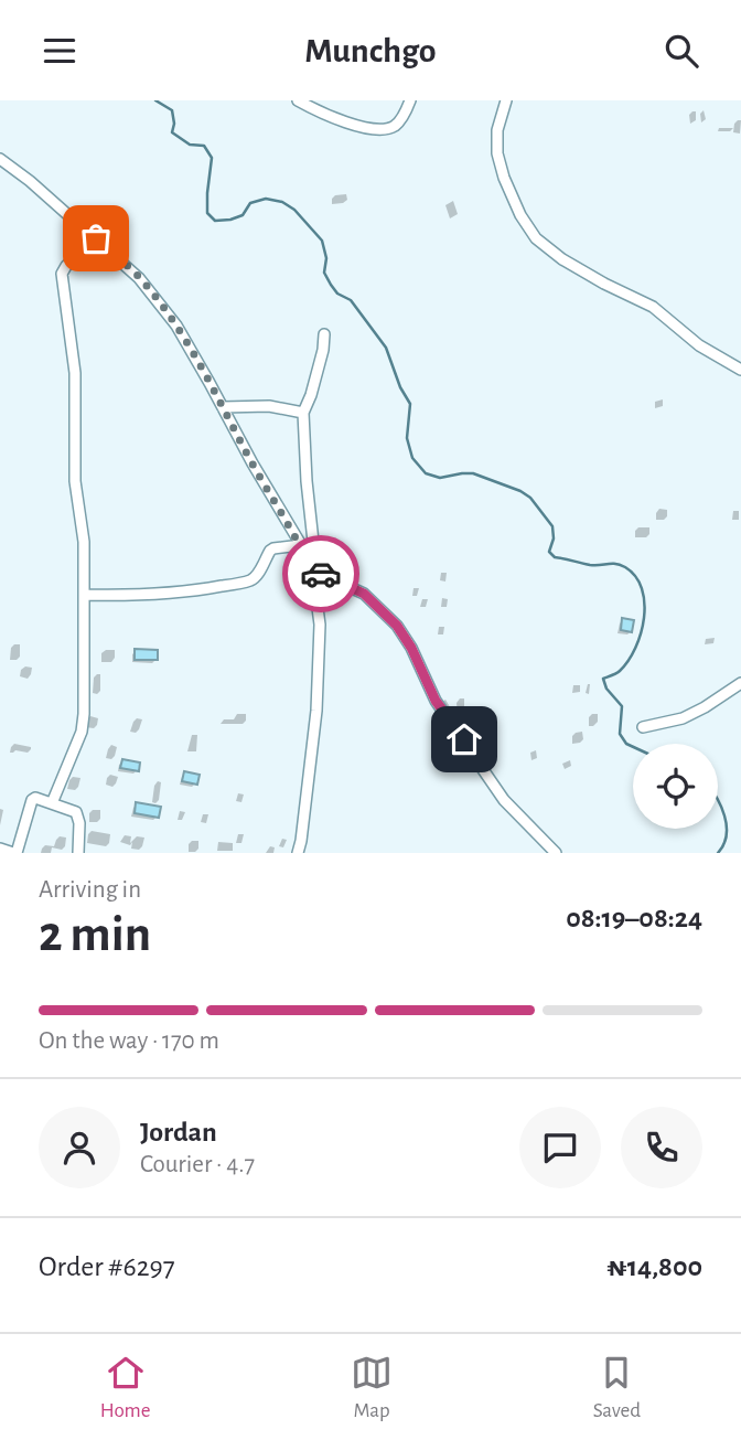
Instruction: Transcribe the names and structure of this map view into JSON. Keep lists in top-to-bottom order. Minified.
{"page":{"header":"Munchgo","heading":["2 min","Arriving in","08:19–08:24"],"panel":["Jordan","Courier · 4.7","Order #6297","₦14,800"],"bar":"On the way · 170 m","tabs":["Home","Map","Saved"]}}
